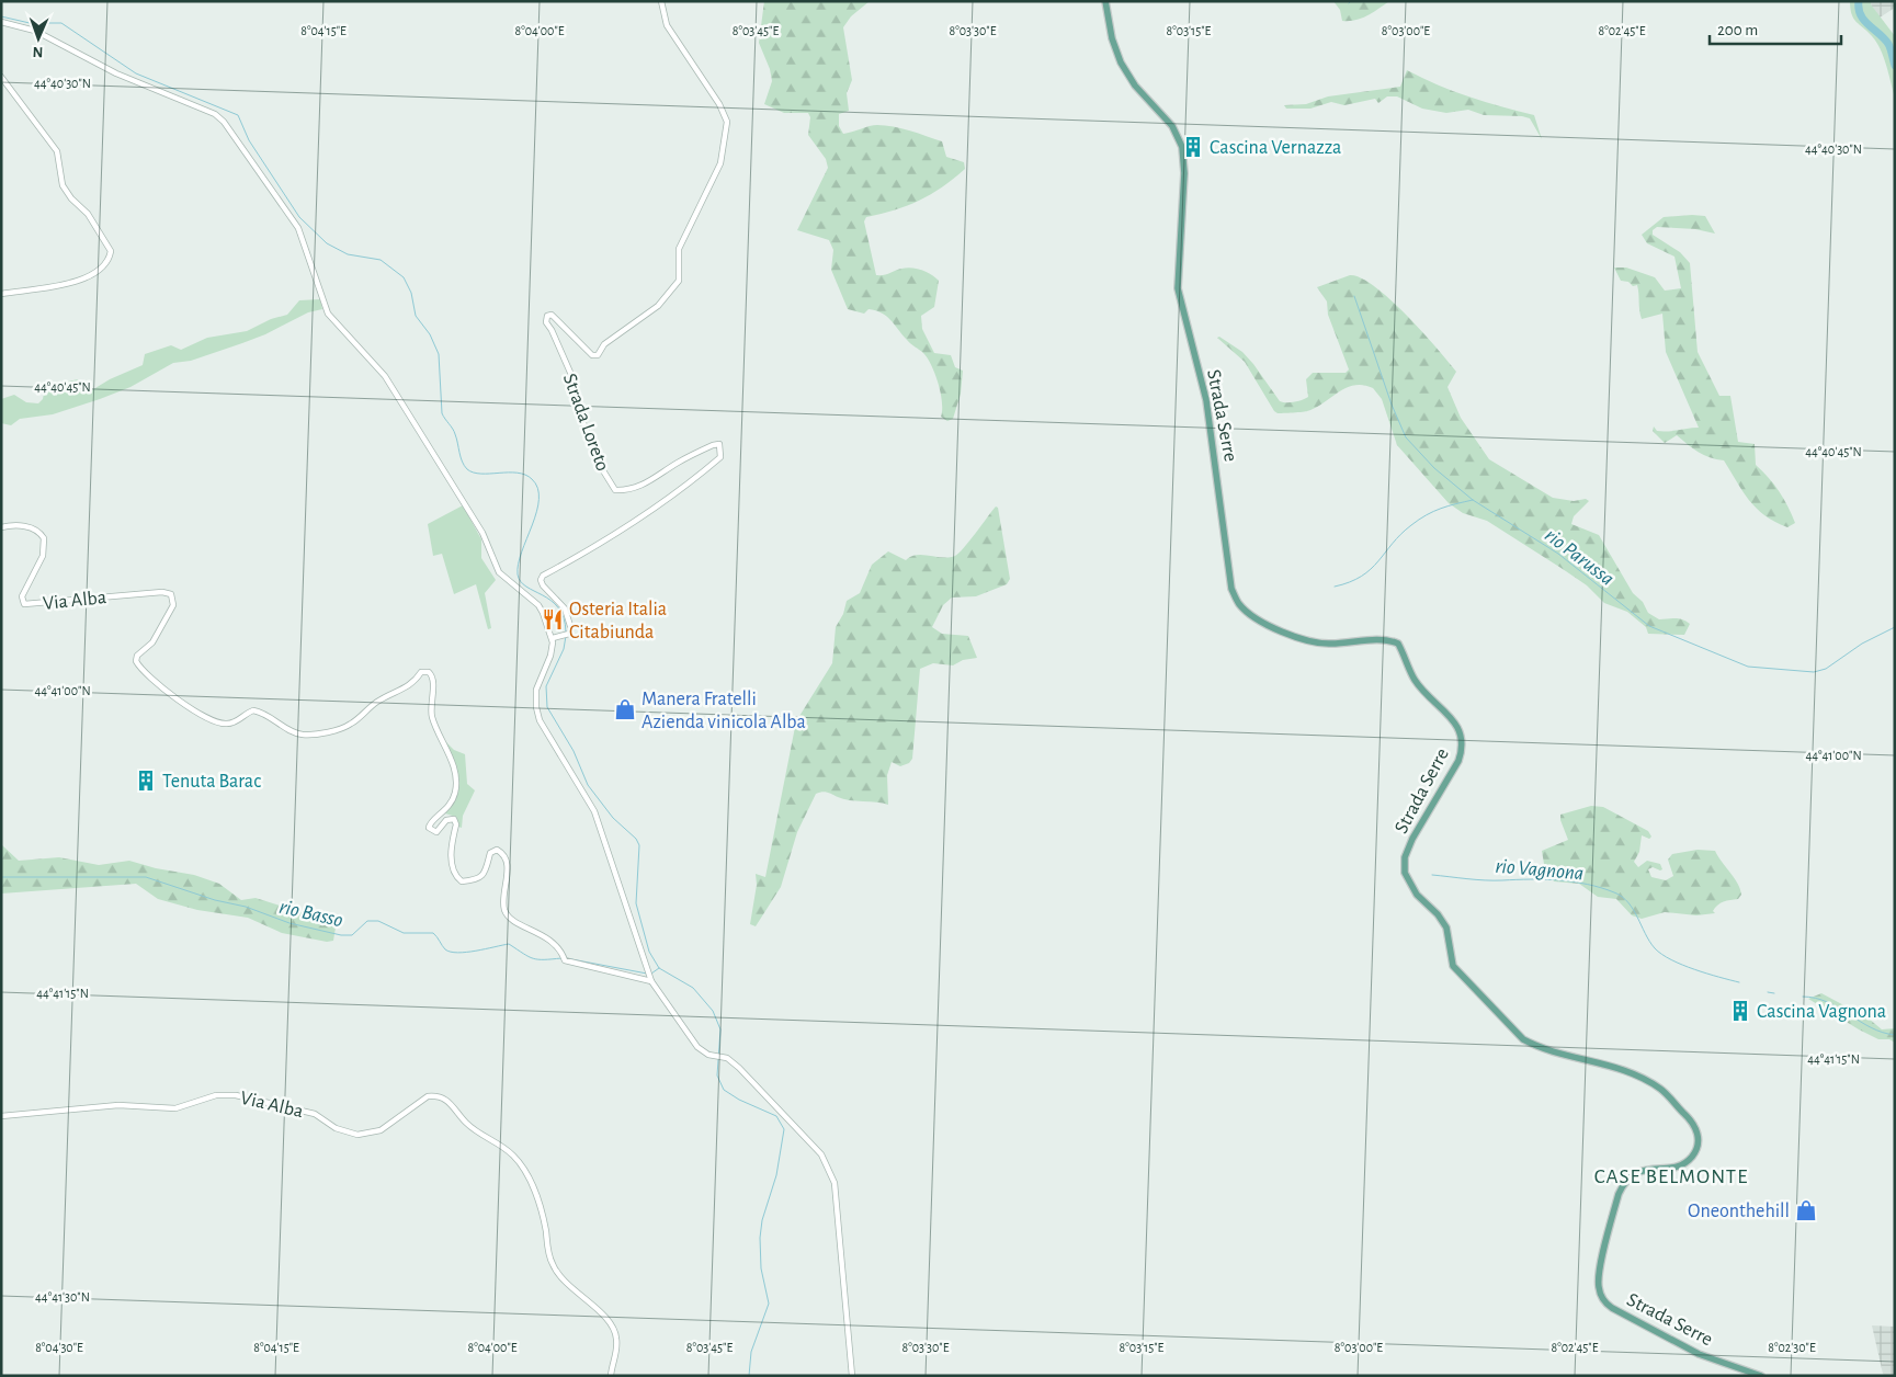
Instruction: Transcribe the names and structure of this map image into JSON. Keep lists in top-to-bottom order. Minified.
{"streets":{"main road":["Strada Serre"],"street":["Strada Loreto","Via Alba"]},"districts":["CASE BELMONTE"],"water":["rio Parussa","rio Vagnona","rio Basso"],"places":{"building":["Cascina Vernazza","Tenuta Barac","Cascina Vagnona"],"restaurant":["Osteria Italia Citabiunda"],"shop":["Manera Fratelli Azienda vinicola Alba","Oneonthehill"]},"scale_bar":"200 m","north":"bottom","coordinates":["8°04'15\"E","8°04'00\"E","8°03'45\"E","8°03'30\"E","8°03'15\"E","8°03'00\"E","8°02'45\"E","44°40'30\"N","44°40'45\"N","44°41'00\"N","44°41'15\"N","44°41'30\"N","8°04'30\"E","8°02'30\"E"]}
